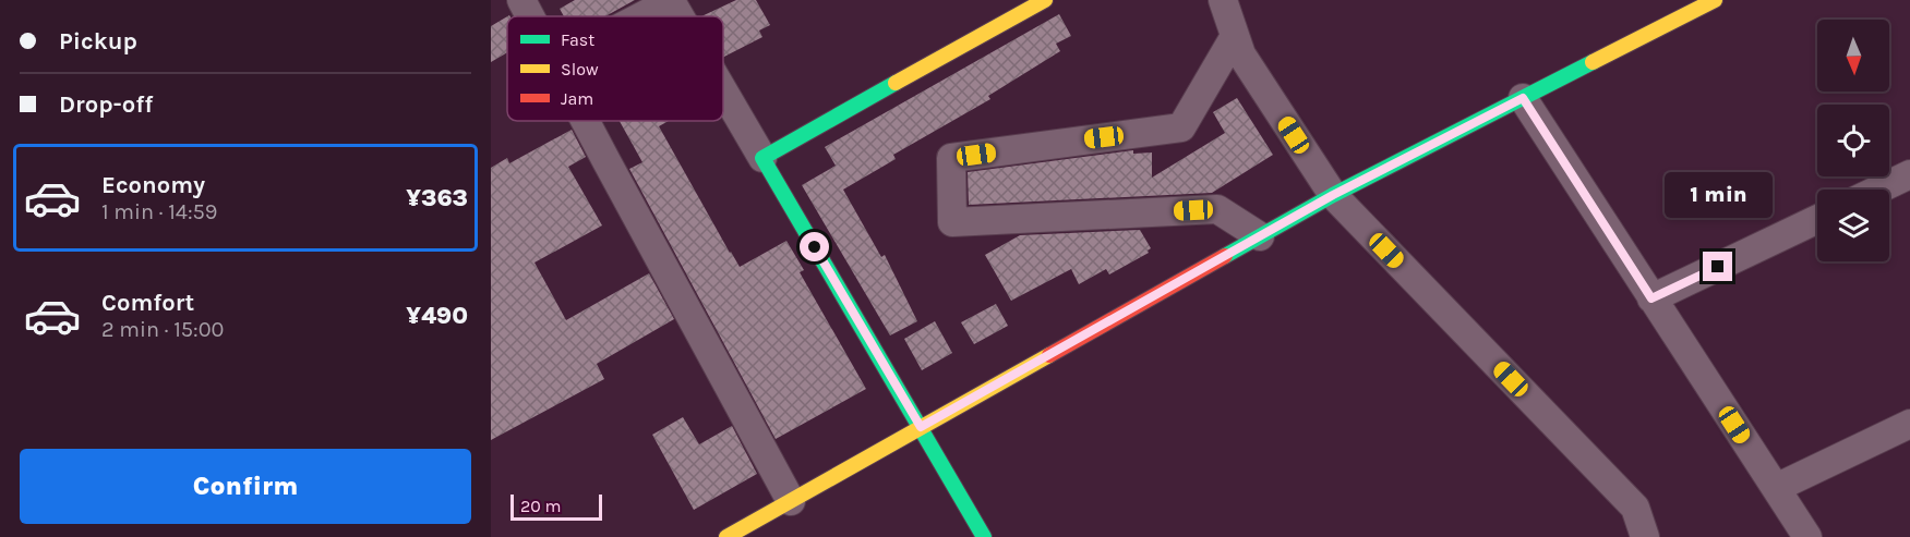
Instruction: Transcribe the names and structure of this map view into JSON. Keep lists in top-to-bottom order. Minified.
{"legend":["Fast","Slow","Jam"],"scale_bar":"20 m","north":"bottom","page":{"banner":["Pickup","Drop-off"],"list":[{"name":"Economy","note":"1 min · 14:59","value":"¥363"},{"name":"Comfort","note":"2 min · 15:00","value":"¥490"}],"bubble":"1 min","buttons":"Confirm","scale":"20 m"}}
